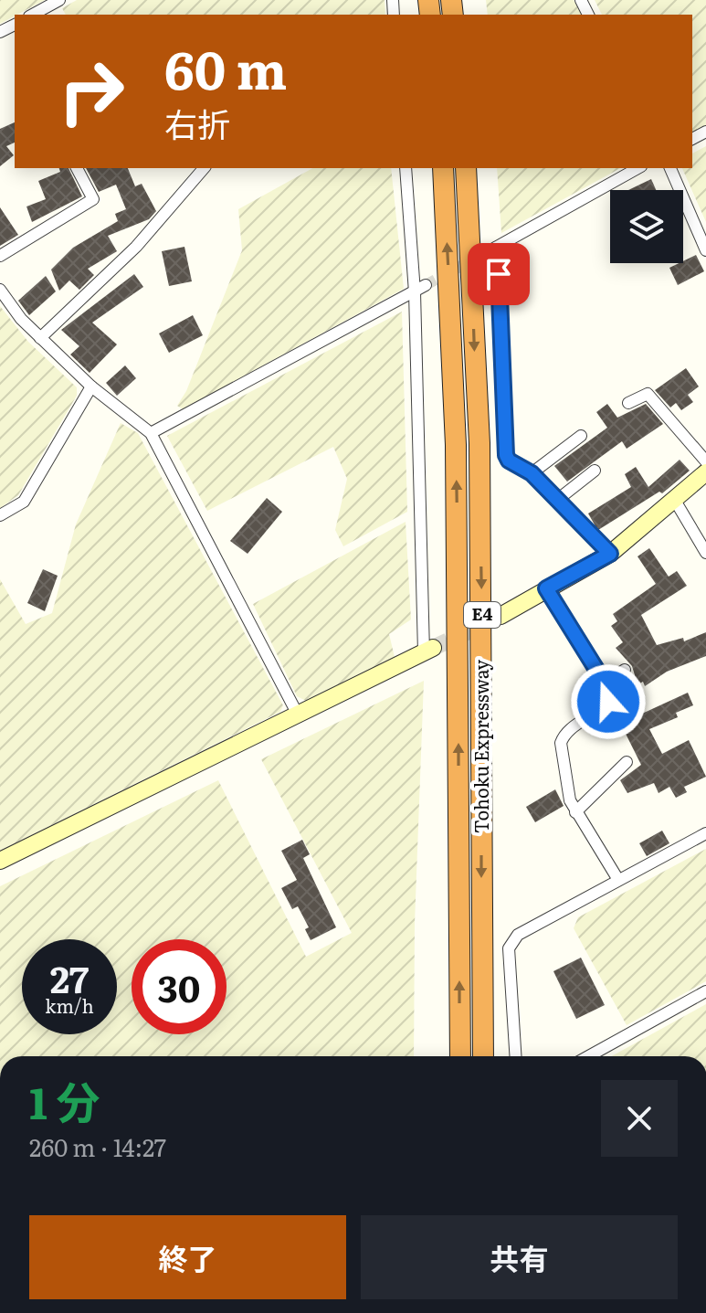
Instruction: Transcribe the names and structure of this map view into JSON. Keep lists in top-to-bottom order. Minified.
{"streets":{"highway":["E4","Tohoku Expressway"]},"page":{"turn":["60 m","右折"],"speed":"27 km/h","limit":"30","heading":["1 分","260 m · 14:27"],"buttons":["終了","共有"]}}
